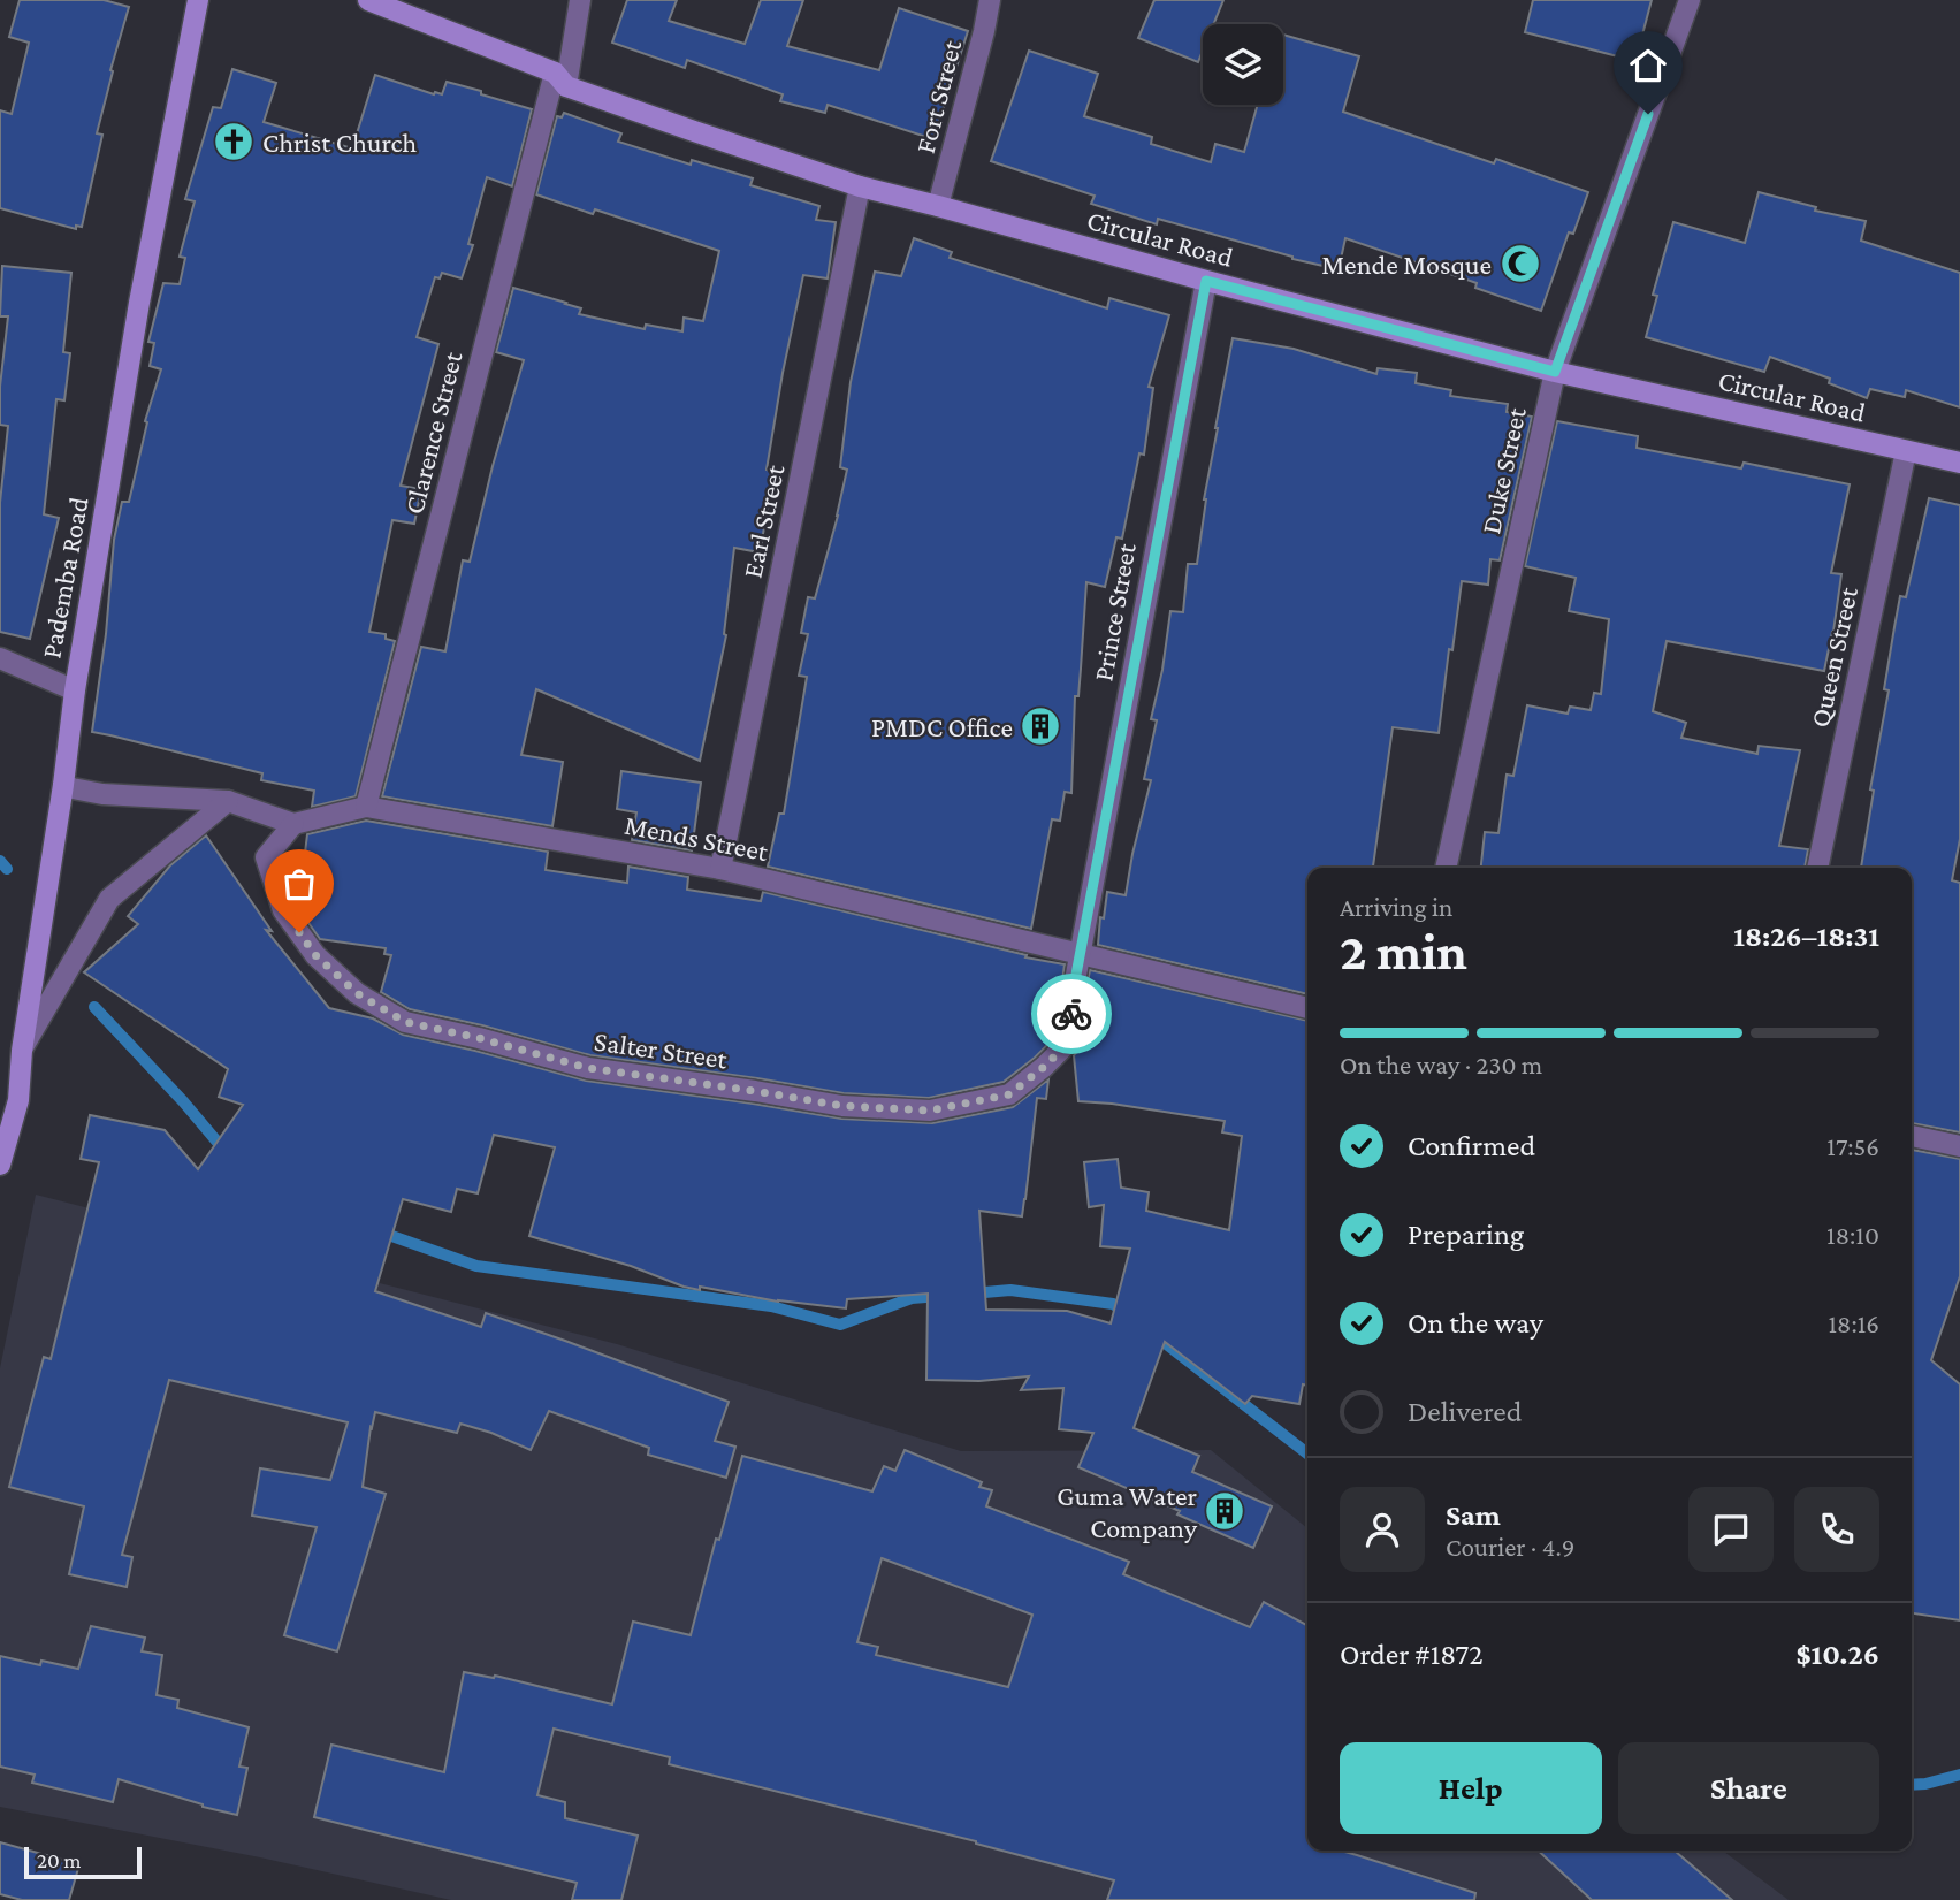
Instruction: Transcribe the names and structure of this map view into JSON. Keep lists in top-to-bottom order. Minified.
{"streets":{"main road":["Circular Road","Pademba Road"],"street":["Fort Street","Clarence Street","Duke Street","Earl Street","Prince Street","Queen Street","Mends Street","Salter Street"]},"crossings":[["Fort Street","Circular Road"],["Circular Road","Clarence Street"],["Circular Road","Duke Street"],["Circular Road","Earl Street"],["Circular Road","Prince Street"],["Circular Road","Queen Street"],["Clarence Street","Mends Street"],["Earl Street","Mends Street"],["Prince Street","Mends Street"],["Prince Street","Salter Street"],["Mends Street","Salter Street"]],"places":{"church":["Christ Church"],"mosque":["Mende Mosque"],"building":["PMDC Office","Guma Water Company"]},"scale_bar":"20 m","page":{"heading":["2 min","Arriving in","18:26–18:31"],"panel":["Sam","Courier · 4.9","Order #1872","$10.26"],"bar":"On the way · 230 m","list":[["Confirmed","17:56"],["Preparing","18:10"],["On the way","18:16"],"Delivered"],"buttons":["Help","Share"],"scale":"20 m"}}
